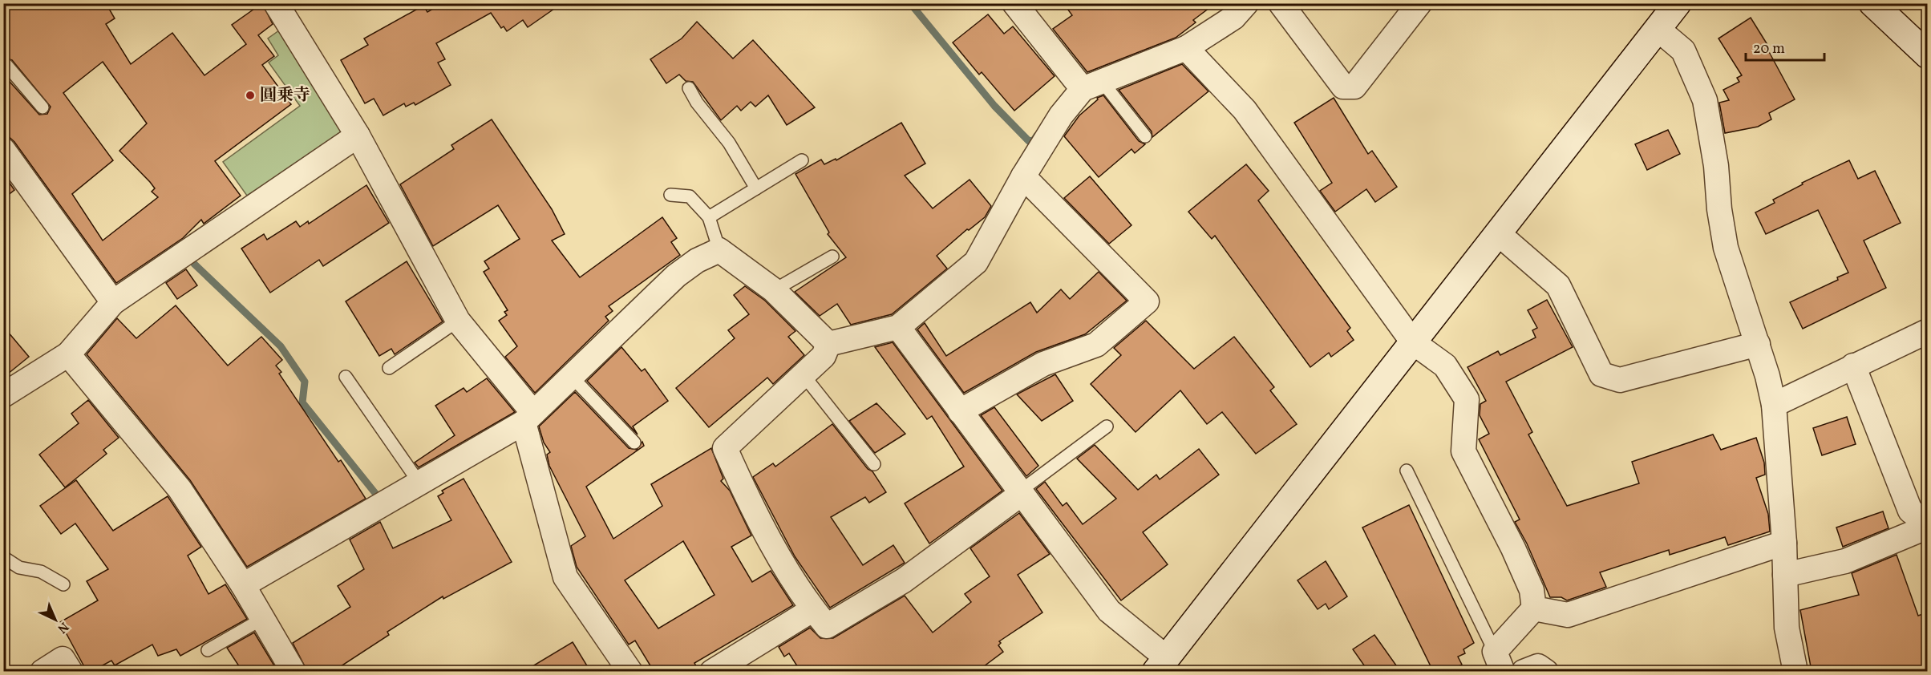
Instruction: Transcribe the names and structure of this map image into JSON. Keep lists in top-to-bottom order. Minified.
{"places":["圓乗寺"],"scale_bar":"20 m","north":"bottom right"}
